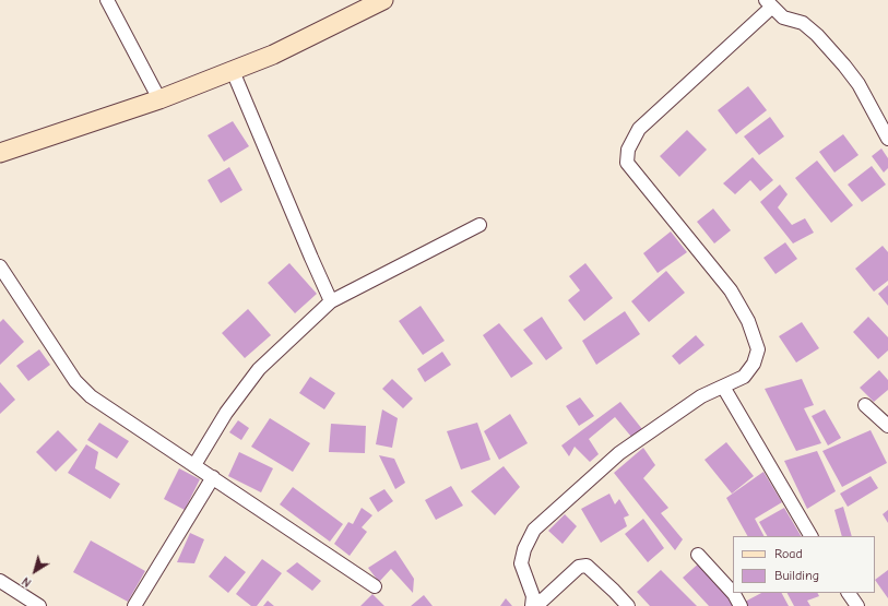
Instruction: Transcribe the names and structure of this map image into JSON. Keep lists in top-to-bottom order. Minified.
{"legend":["Road","Building"],"north":"bottom left"}
